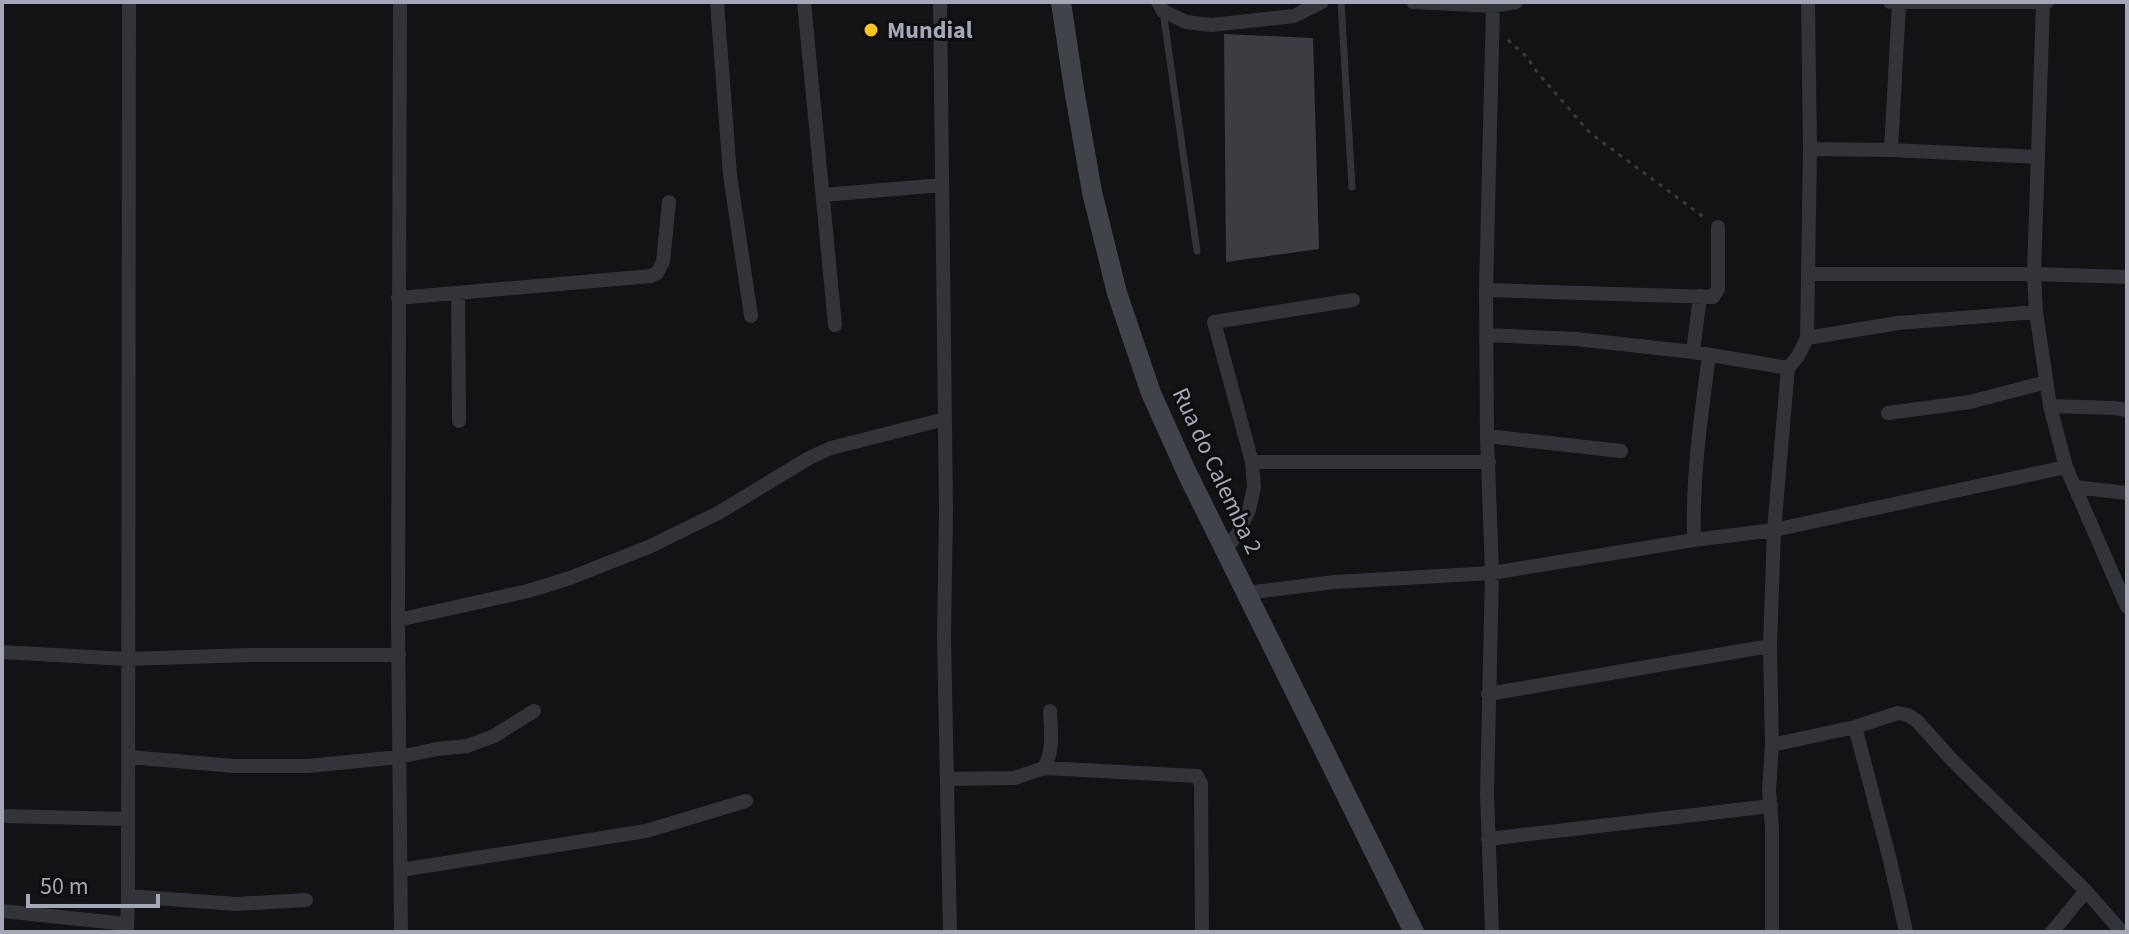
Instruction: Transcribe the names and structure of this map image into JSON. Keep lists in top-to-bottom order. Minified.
{"streets":{"main road":["Rua do Calemba 2"]},"places":["Mundial"],"scale_bar":"50 m"}
